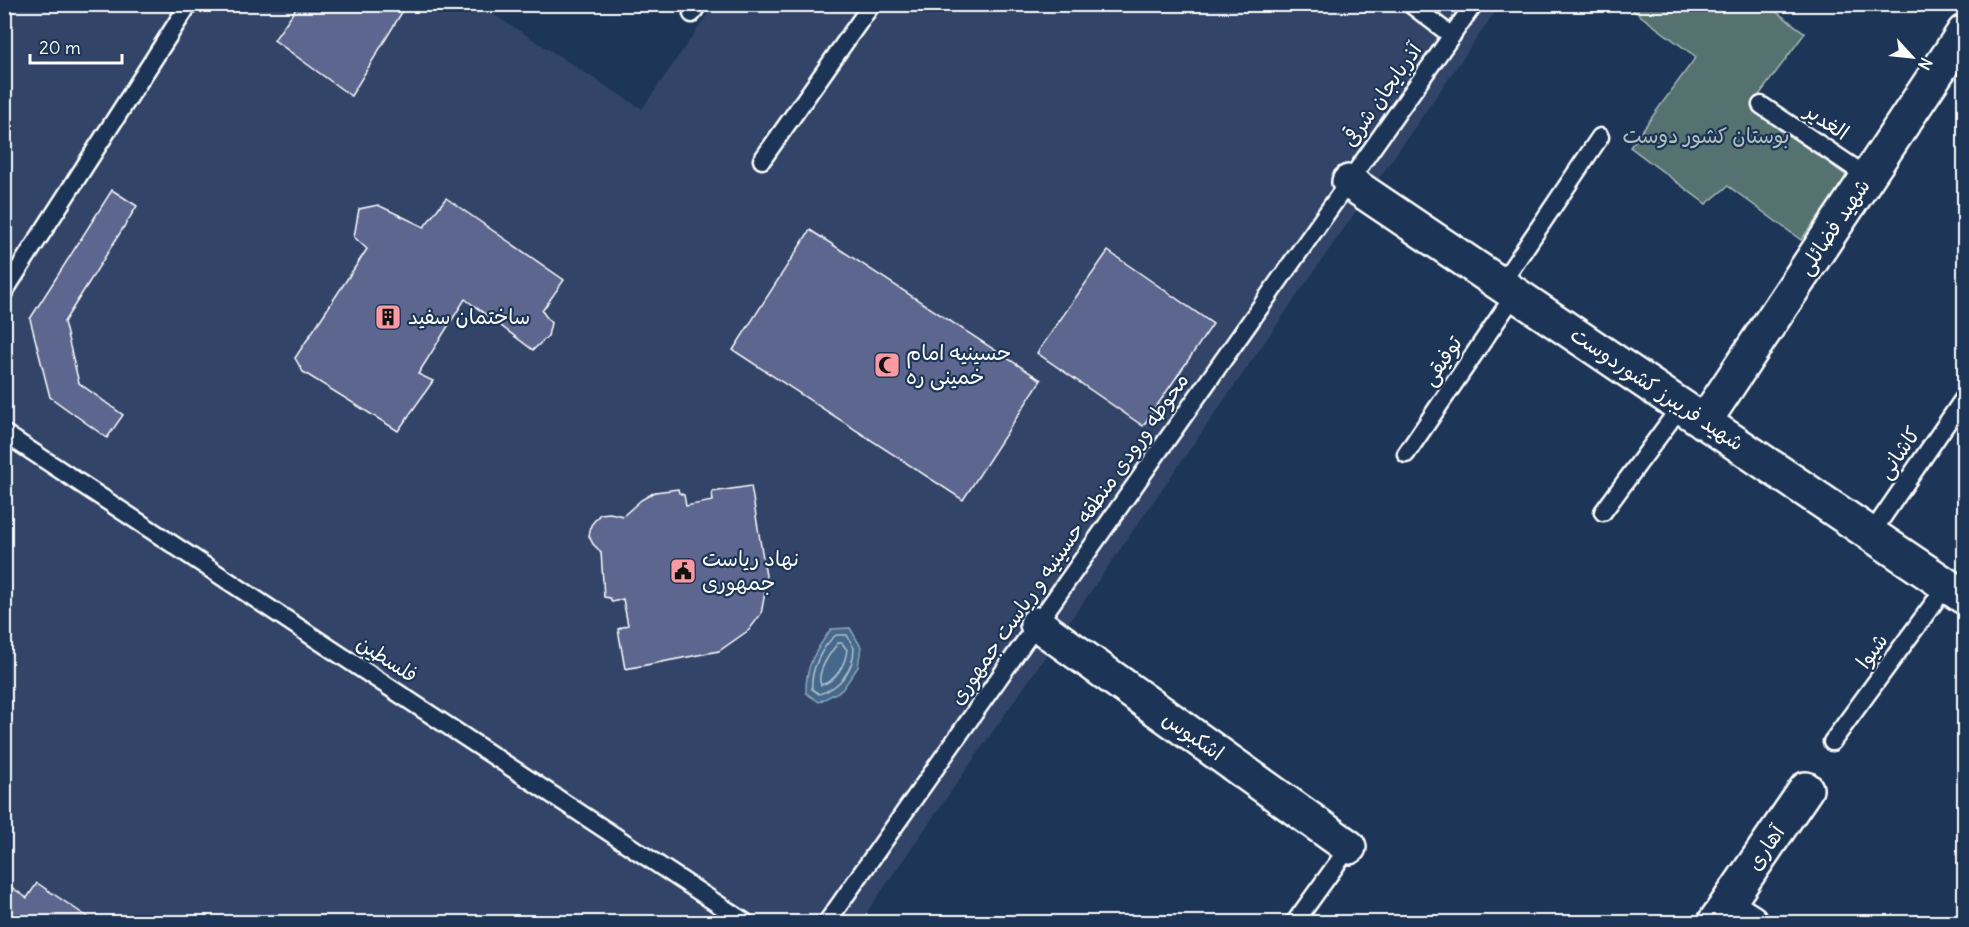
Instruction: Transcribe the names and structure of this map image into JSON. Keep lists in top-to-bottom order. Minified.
{"streets":{"street":["شهید فضائلی","شهید فریبرز کشوردوست","اشکبوس","آهاری"],"lane":["آذربایجان شرقی","الغدیر","توفیقی","کاشانی","محوطه ورودی منطقه حسینیه و ریاست جمهوری","شیوا","فلسطین"]},"crossings":[["آذربایجان شرقی","شهید فریبرز کشوردوست"],["آذربایجان شرقی","محوطه ورودی منطقه حسینیه و ریاست جمهوری"],["الغدیر","شهید فضائلی"],["شهید فضائلی","شهید فریبرز کشوردوست"],["توفیقی","شهید فریبرز کشوردوست"],["شهید فریبرز کشوردوست","کاشانی"],["شهید فریبرز کشوردوست","محوطه ورودی منطقه حسینیه و ریاست جمهوری"],["شهید فریبرز کشوردوست","شیوا"],["محوطه ورودی منطقه حسینیه و ریاست جمهوری","اشکبوس"]],"parks":["بوستان کشور دوست"],"places":{"building":["ساختمان سفید"],"mosque":["حسینیه امام خمینی ره"],"public building":["نهاد ریاست جمهوری"]},"scale_bar":"20 m","north":"bottom right"}
